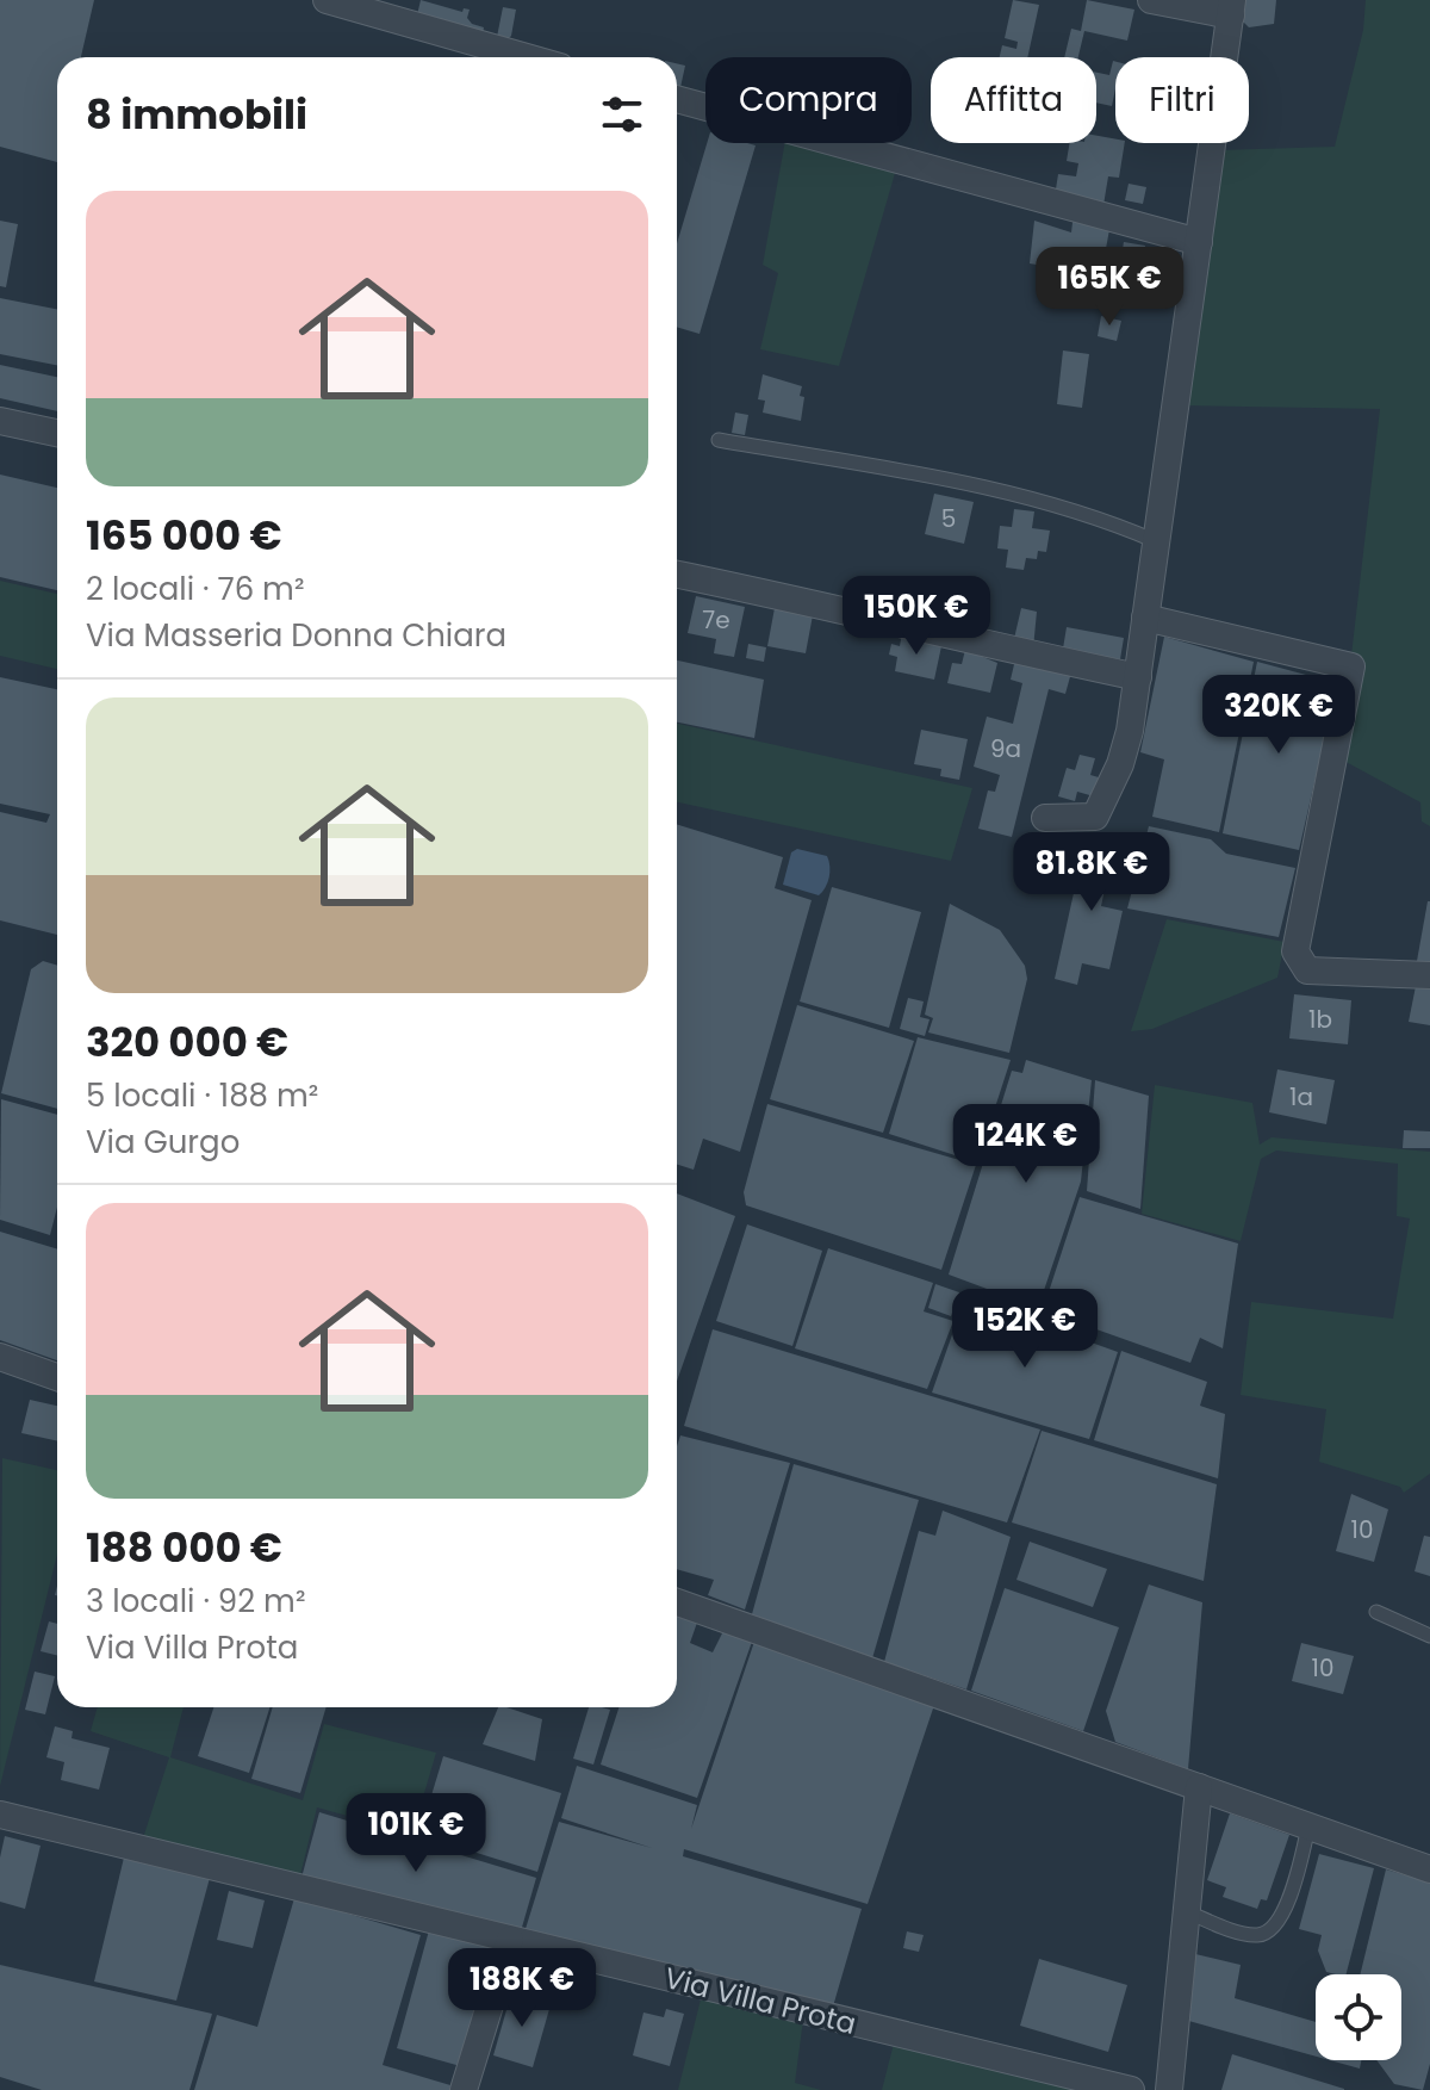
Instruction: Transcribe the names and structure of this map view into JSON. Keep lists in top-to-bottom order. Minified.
{"streets":{"street":["Via Villa Prota"]},"house_numbers":["5","7e","9a","1b","1a","10","10"],"page":{"chip":["Compra","Affitta","Filtri"],"heading":"8 immobili","list":[{"name":"165 000 €","note":"2 locali · 76 m² · Via Masseria Donna Chiara"},{"name":"320 000 €","note":"5 locali · 188 m² · Via Gurgo"},{"name":"188 000 €","note":"3 locali · 92 m² · Via Villa Prota"}],"price":["165K €","150K €","320K €","81.8K €","124K €","152K €","101K €","188K €"]}}
